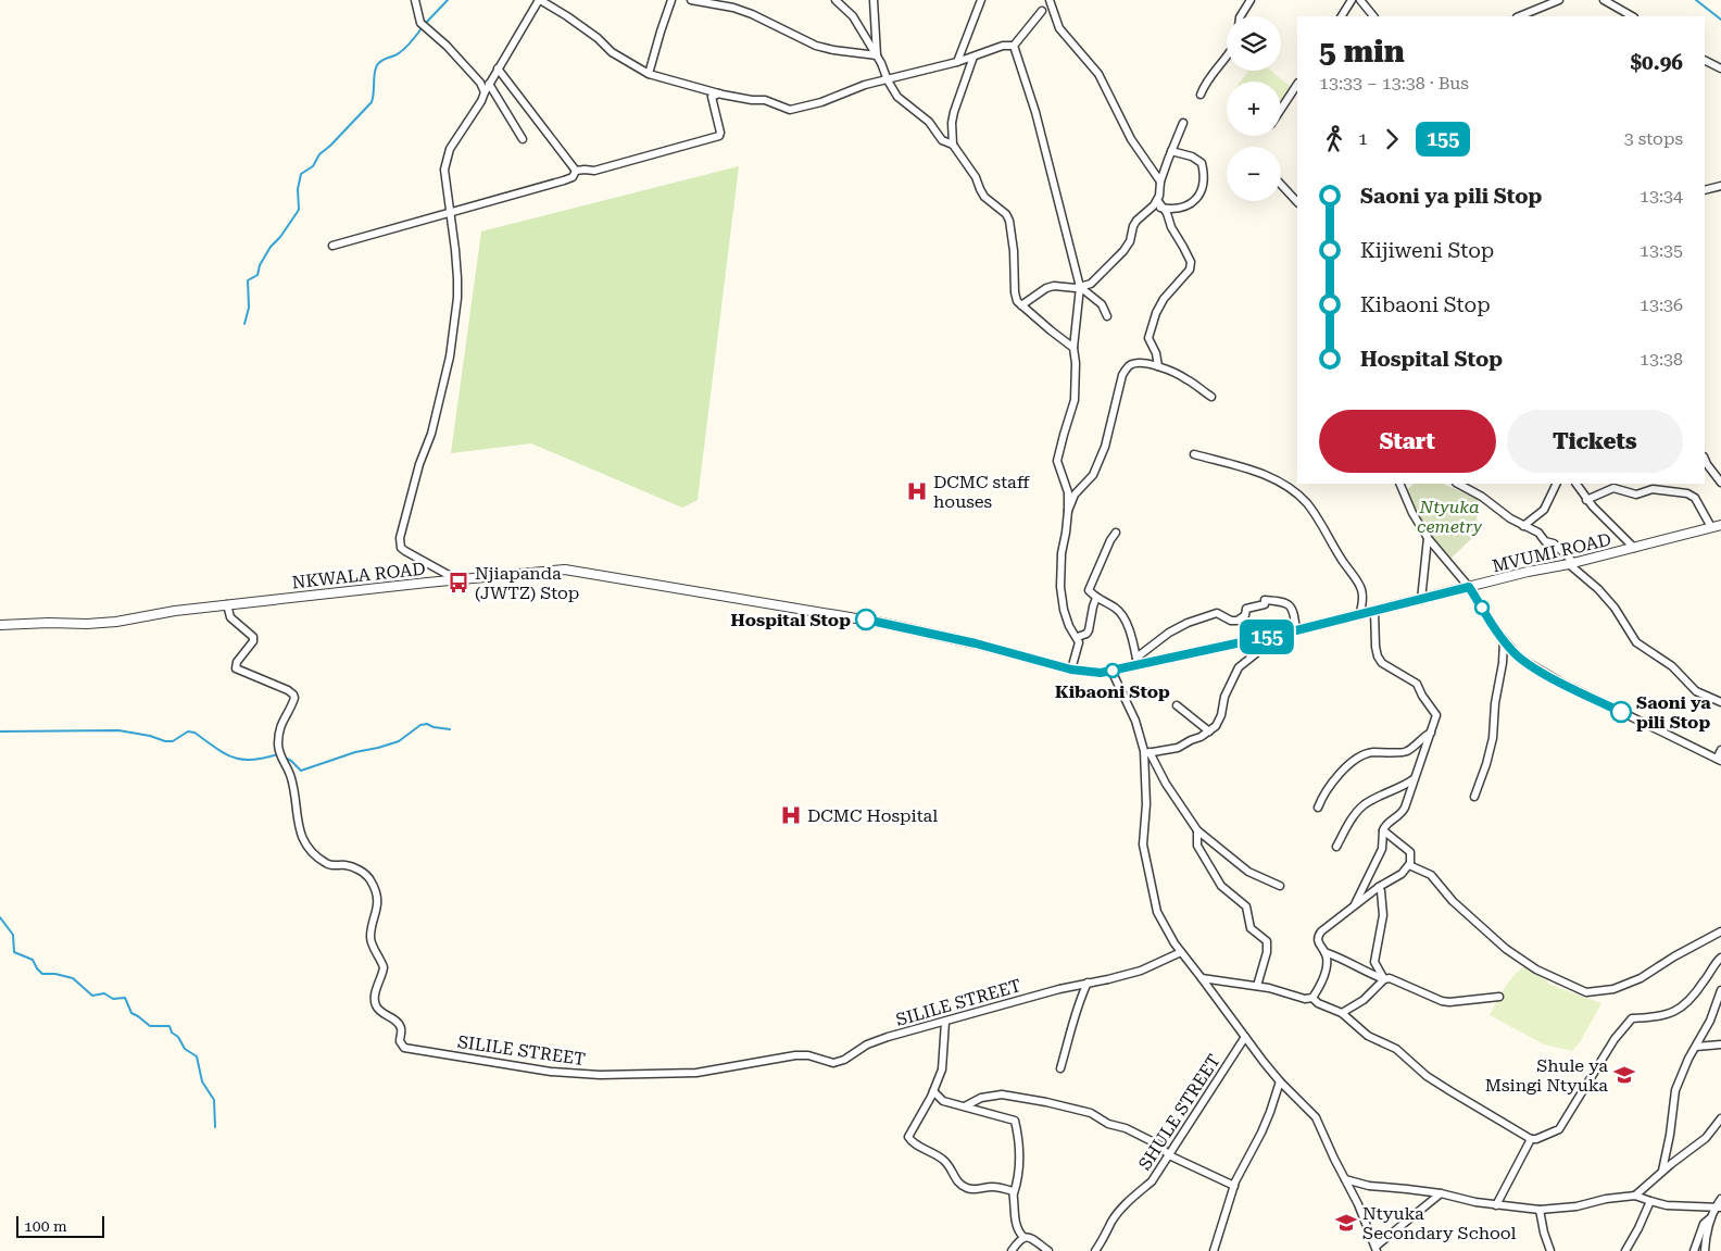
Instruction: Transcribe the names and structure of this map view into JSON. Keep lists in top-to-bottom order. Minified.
{"streets":{"street":["MVUMI ROAD","NKWALA ROAD","SILILE STREET","SHULE STREET"]},"crossings":[["MVUMI ROAD","NKWALA ROAD"],["NKWALA ROAD","SILILE STREET"]],"parks":["Ntyuka cemetry"],"places":{"hospital":["DCMC staff houses","DCMC Hospital"],"bus stop":["Njiapanda (JWTZ) Stop"],"other":["Hospital Stop","Kibaoni Stop","Saoni ya pili Stop"],"school or university":["Shule ya Msingi Ntyuka","Ntyuka Secondary School"]},"lines":["bus line 155"],"scale_bar":"100 m","page":{"on_map":"155","map_buttons":["+","−"],"heading":["5 min","13:33 – 13:38 · Bus","$0.96"],"legs":["1","155","3 stops"],"list":[{"name":"Saoni ya pili Stop","value":"13:34"},{"name":"Kijiweni Stop","value":"13:35"},{"name":"Kibaoni Stop","value":"13:36"},{"name":"Hospital Stop","value":"13:38"}],"buttons":["Start","Tickets"],"scale":"100 m"}}
